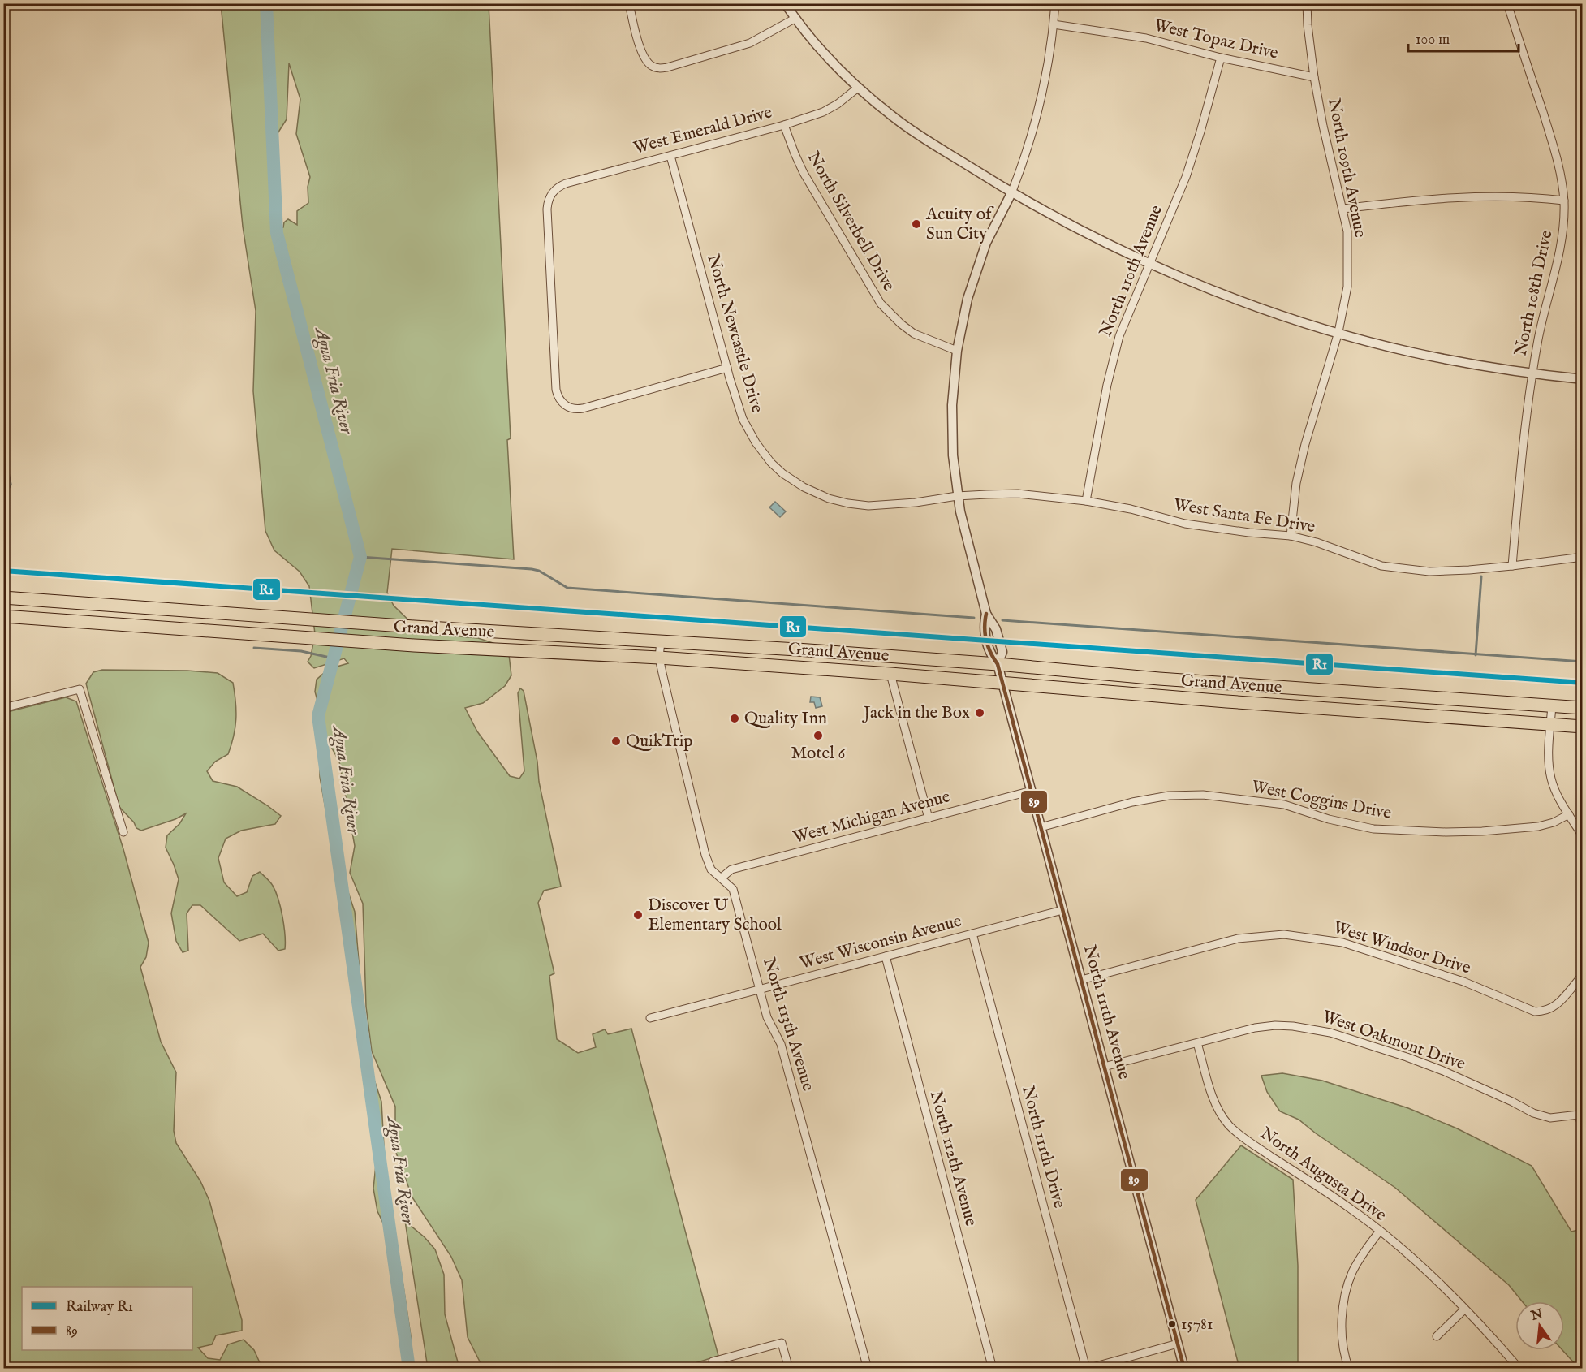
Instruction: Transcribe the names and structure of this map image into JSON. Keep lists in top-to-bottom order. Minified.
{"streets":{"highway":["Grand Avenue"],"street":["West Topaz Drive","West Emerald Drive","North 109th Avenue","North Silverbell Drive","North 110th Avenue","North 108th Drive","North Newcastle Drive","West Santa Fe Drive","West Coggins Drive","West Michigan Avenue","West Wisconsin Avenue","West Windsor Drive","North 111th Avenue","North 113th Avenue","West Oakmont Drive","North 111th Drive","North 112th Avenue","North Augusta Drive"]},"crossings":[["West Topaz Drive","North 109th Avenue"],["West Topaz Drive","North 110th Avenue"],["West Topaz Drive","North 111th Avenue"],["West Emerald Drive","North Silverbell Drive"],["West Emerald Drive","North Newcastle Drive"],["North 109th Avenue","West Santa Fe Drive"],["North Silverbell Drive","North 111th Avenue"],["North 110th Avenue","West Santa Fe Drive"],["North 108th Drive","West Santa Fe Drive"],["North Newcastle Drive","West Santa Fe Drive"],["North Newcastle Drive","North 111th Avenue"],["West Santa Fe Drive","North 111th Avenue"],["Grand Avenue","North 111th Avenue"],["Grand Avenue","North 113th Avenue"],["West Coggins Drive","North 111th Avenue"],["West Michigan Avenue","North 111th Avenue"],["West Michigan Avenue","North 113th Avenue"],["West Wisconsin Avenue","North 111th Avenue"],["West Wisconsin Avenue","North 113th Avenue"],["West Wisconsin Avenue","North 111th Drive"],["West Wisconsin Avenue","North 112th Avenue"],["West Windsor Drive","North 111th Avenue"],["North 111th Avenue","West Oakmont Drive"],["West Oakmont Drive","North Augusta Drive"]],"water":["Agua Fria River"],"places":["Acuity of Sun City","Jack in the Box","Quality Inn","Motel 6","QuikTrip","Discover U Elementary School","15781"],"lines":["rail line R1","transit line 89"],"legend":["Railway R1","89"],"scale_bar":"100 m","north":"top"}
